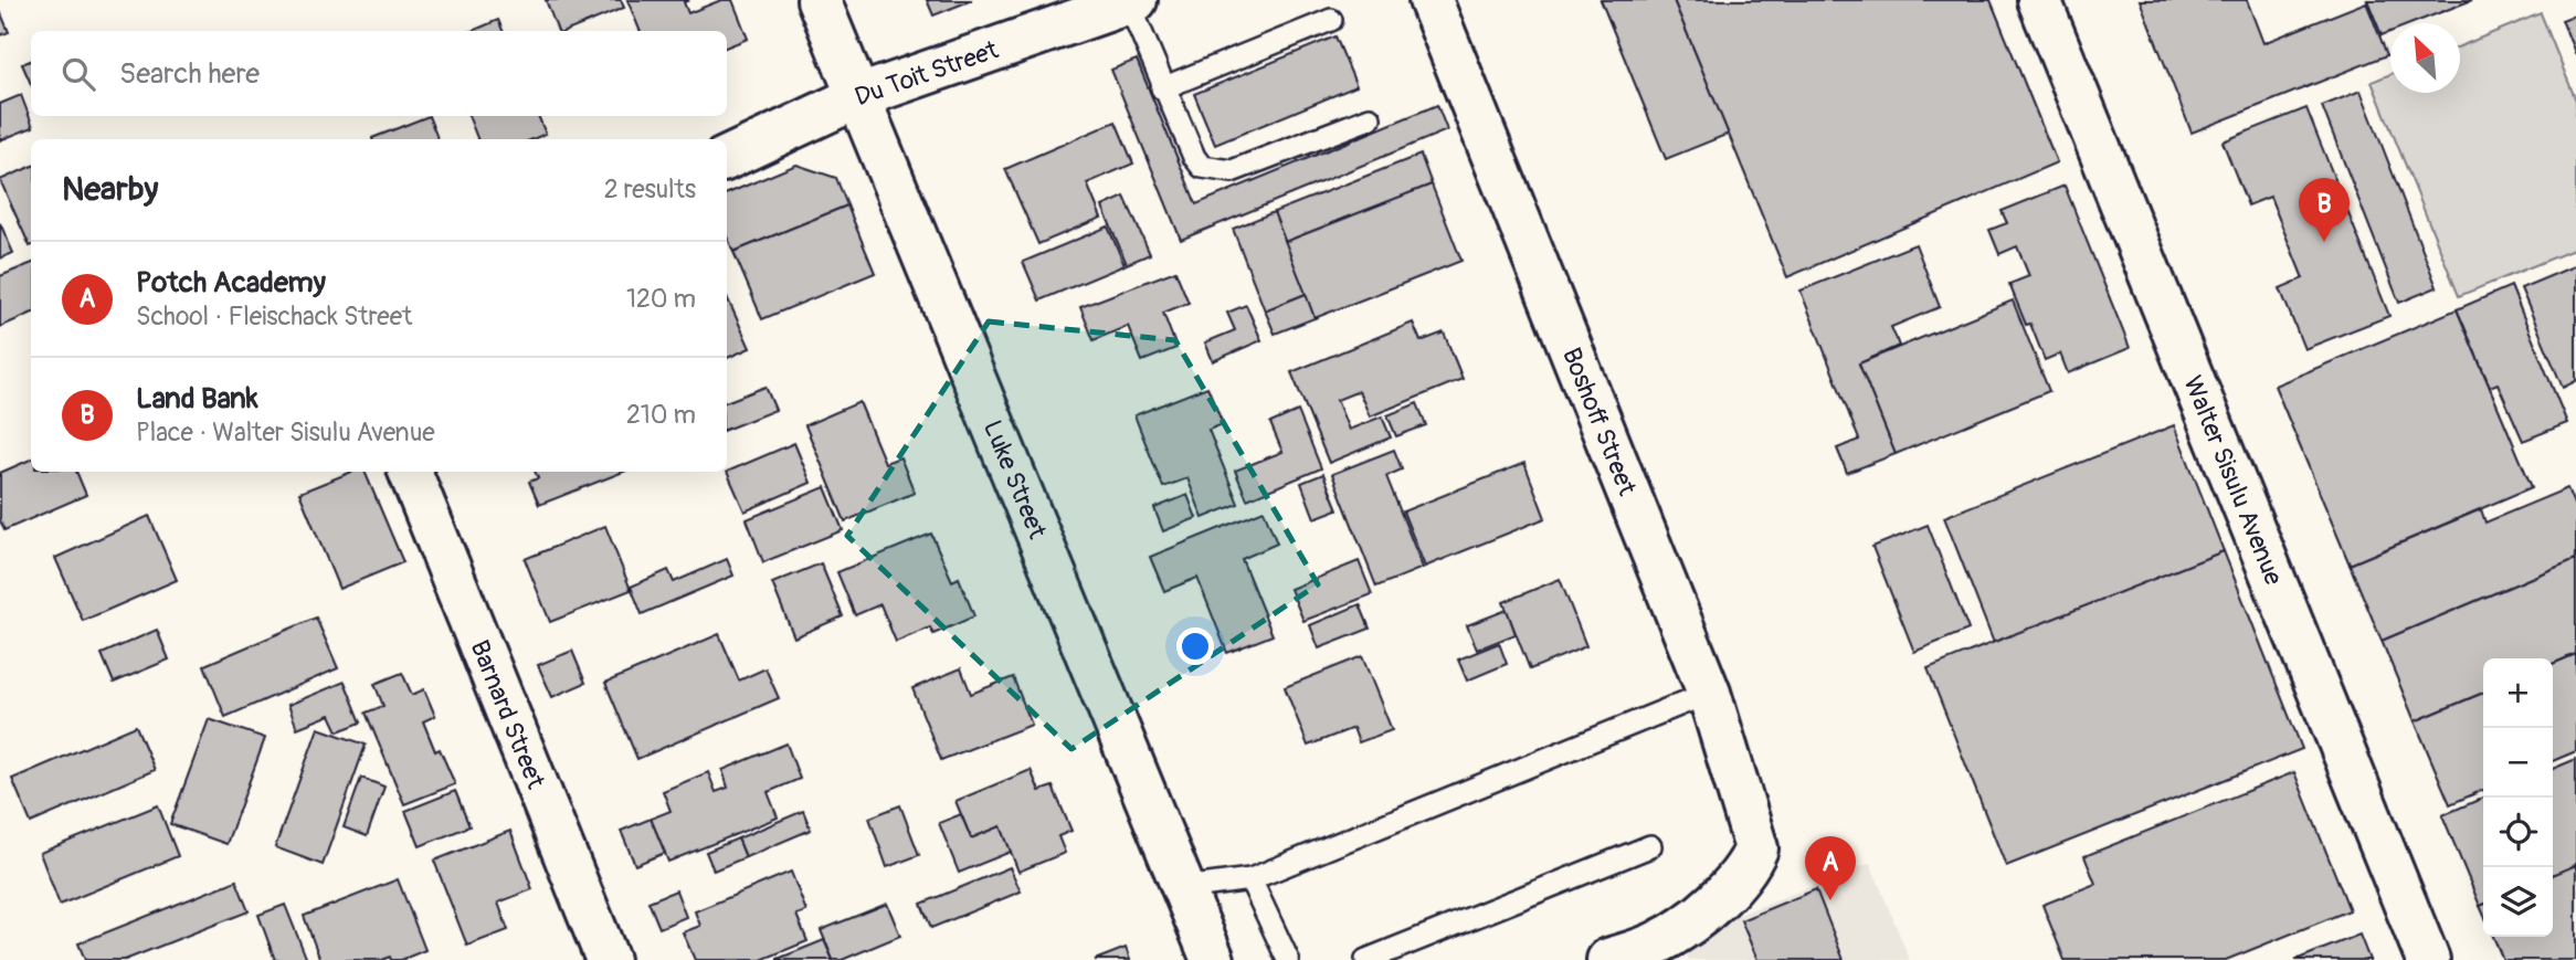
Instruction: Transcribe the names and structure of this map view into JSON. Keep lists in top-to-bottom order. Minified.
{"streets":{"street":["Du Toit Street","Boshoff Street","Luke Street","Walter Sisulu Avenue","Barnard Street"]},"crossings":[["Du Toit Street","Luke Street"]],"north":"top left","page":{"search":"Search here","heading":["Nearby","2 results"],"pins":["B","A"],"list":[{"mark":"A","name":"Potch Academy","note":"School · Fleischack Street","value":"120 m"},{"mark":"B","name":"Land Bank","note":"Place · Walter Sisulu Avenue","value":"210 m"}],"map_buttons":["+","−"]}}
